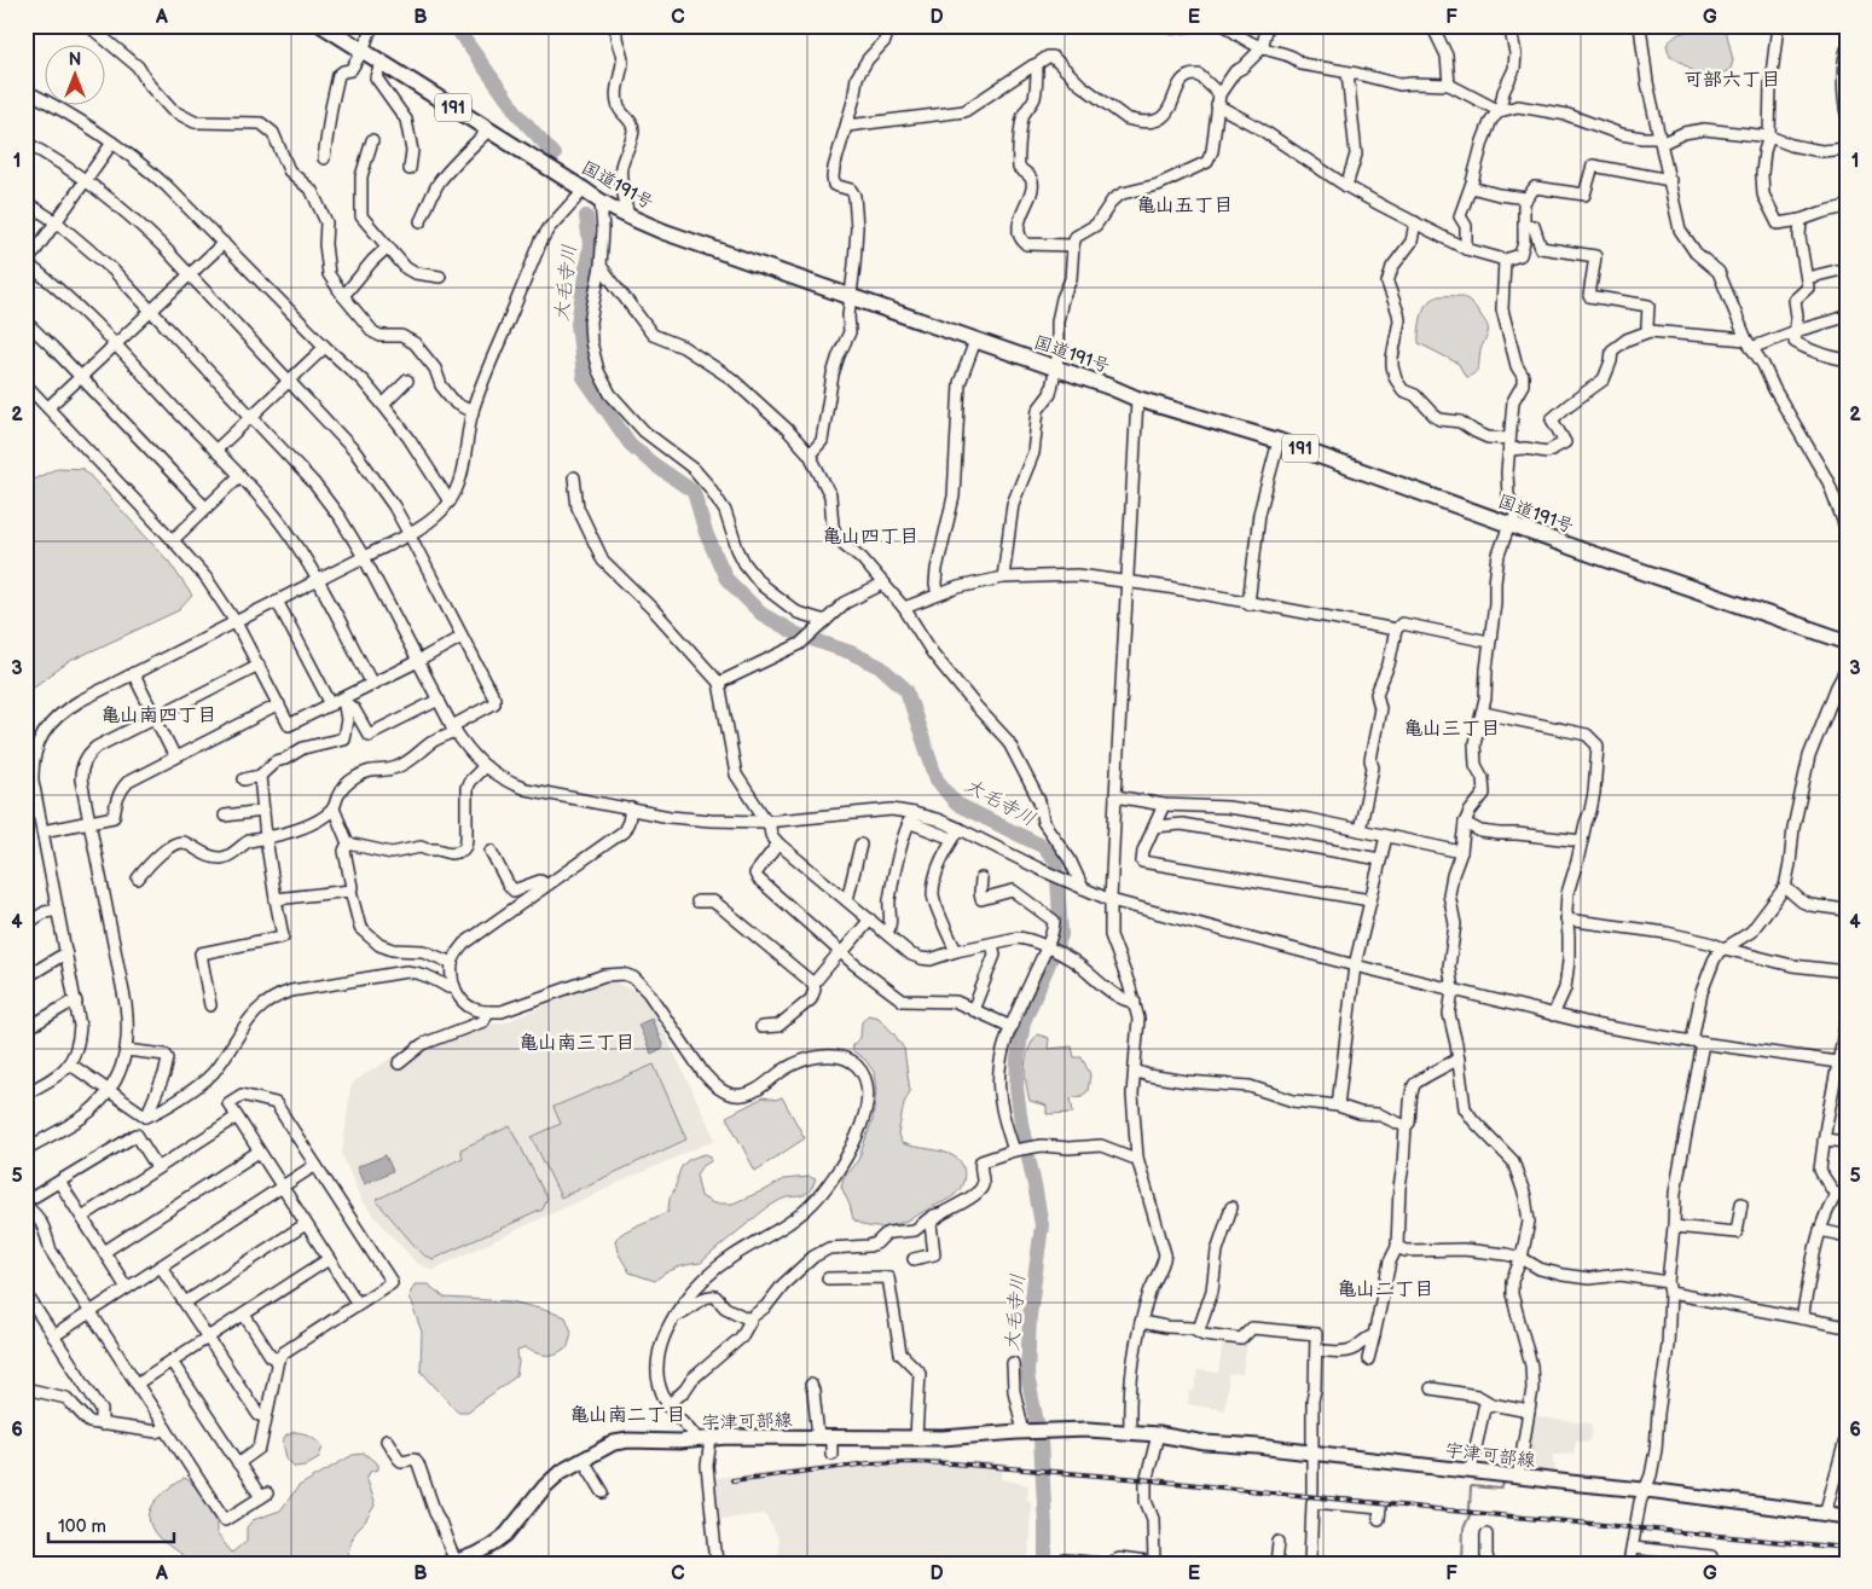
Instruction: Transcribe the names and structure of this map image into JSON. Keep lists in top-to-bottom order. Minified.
{"streets":{"highway":["191","国道191号"],"main road":["宇津可部線"]},"districts":["可部六丁目","亀山五丁目","亀山四丁目","亀山南四丁目","亀山三丁目","亀山南三丁目","亀山二丁目","亀山南二丁目"],"water":["大毛寺川"],"scale_bar":"100 m","north":"top","grid":{"columns":["A","B","C","D","E","F","G"],"rows":["1","2","3","4","5","6"]}}
